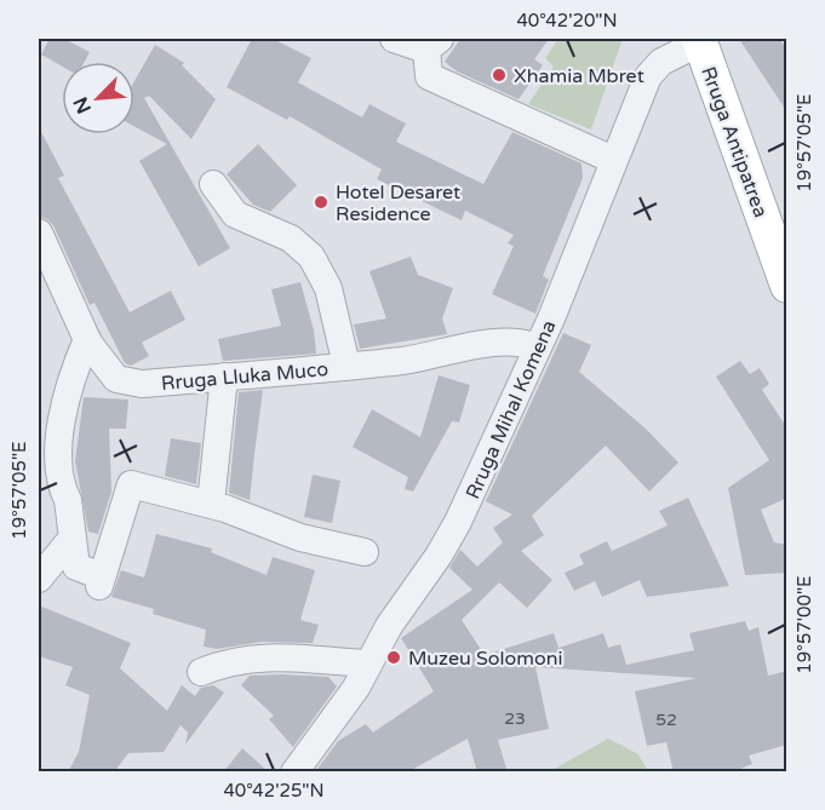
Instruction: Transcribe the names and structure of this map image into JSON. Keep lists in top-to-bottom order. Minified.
{"streets":{"main road":["Rruga Antipatrea"],"street":["Rruga Lluka Muco","Rruga Mihal Komena"]},"crossings":[["Rruga Antipatrea","Rruga Mihal Komena"],["Rruga Lluka Muco","Rruga Mihal Komena"]],"places":["Xhamia Mbret","Hotel Desaret Residence","Muzeu Solomoni"],"house_numbers":["23","52"],"north":"bottom left","coordinates":["40°42'20\"N","19°57'05\"E","19°57'00\"E","40°42'25\"N"]}
